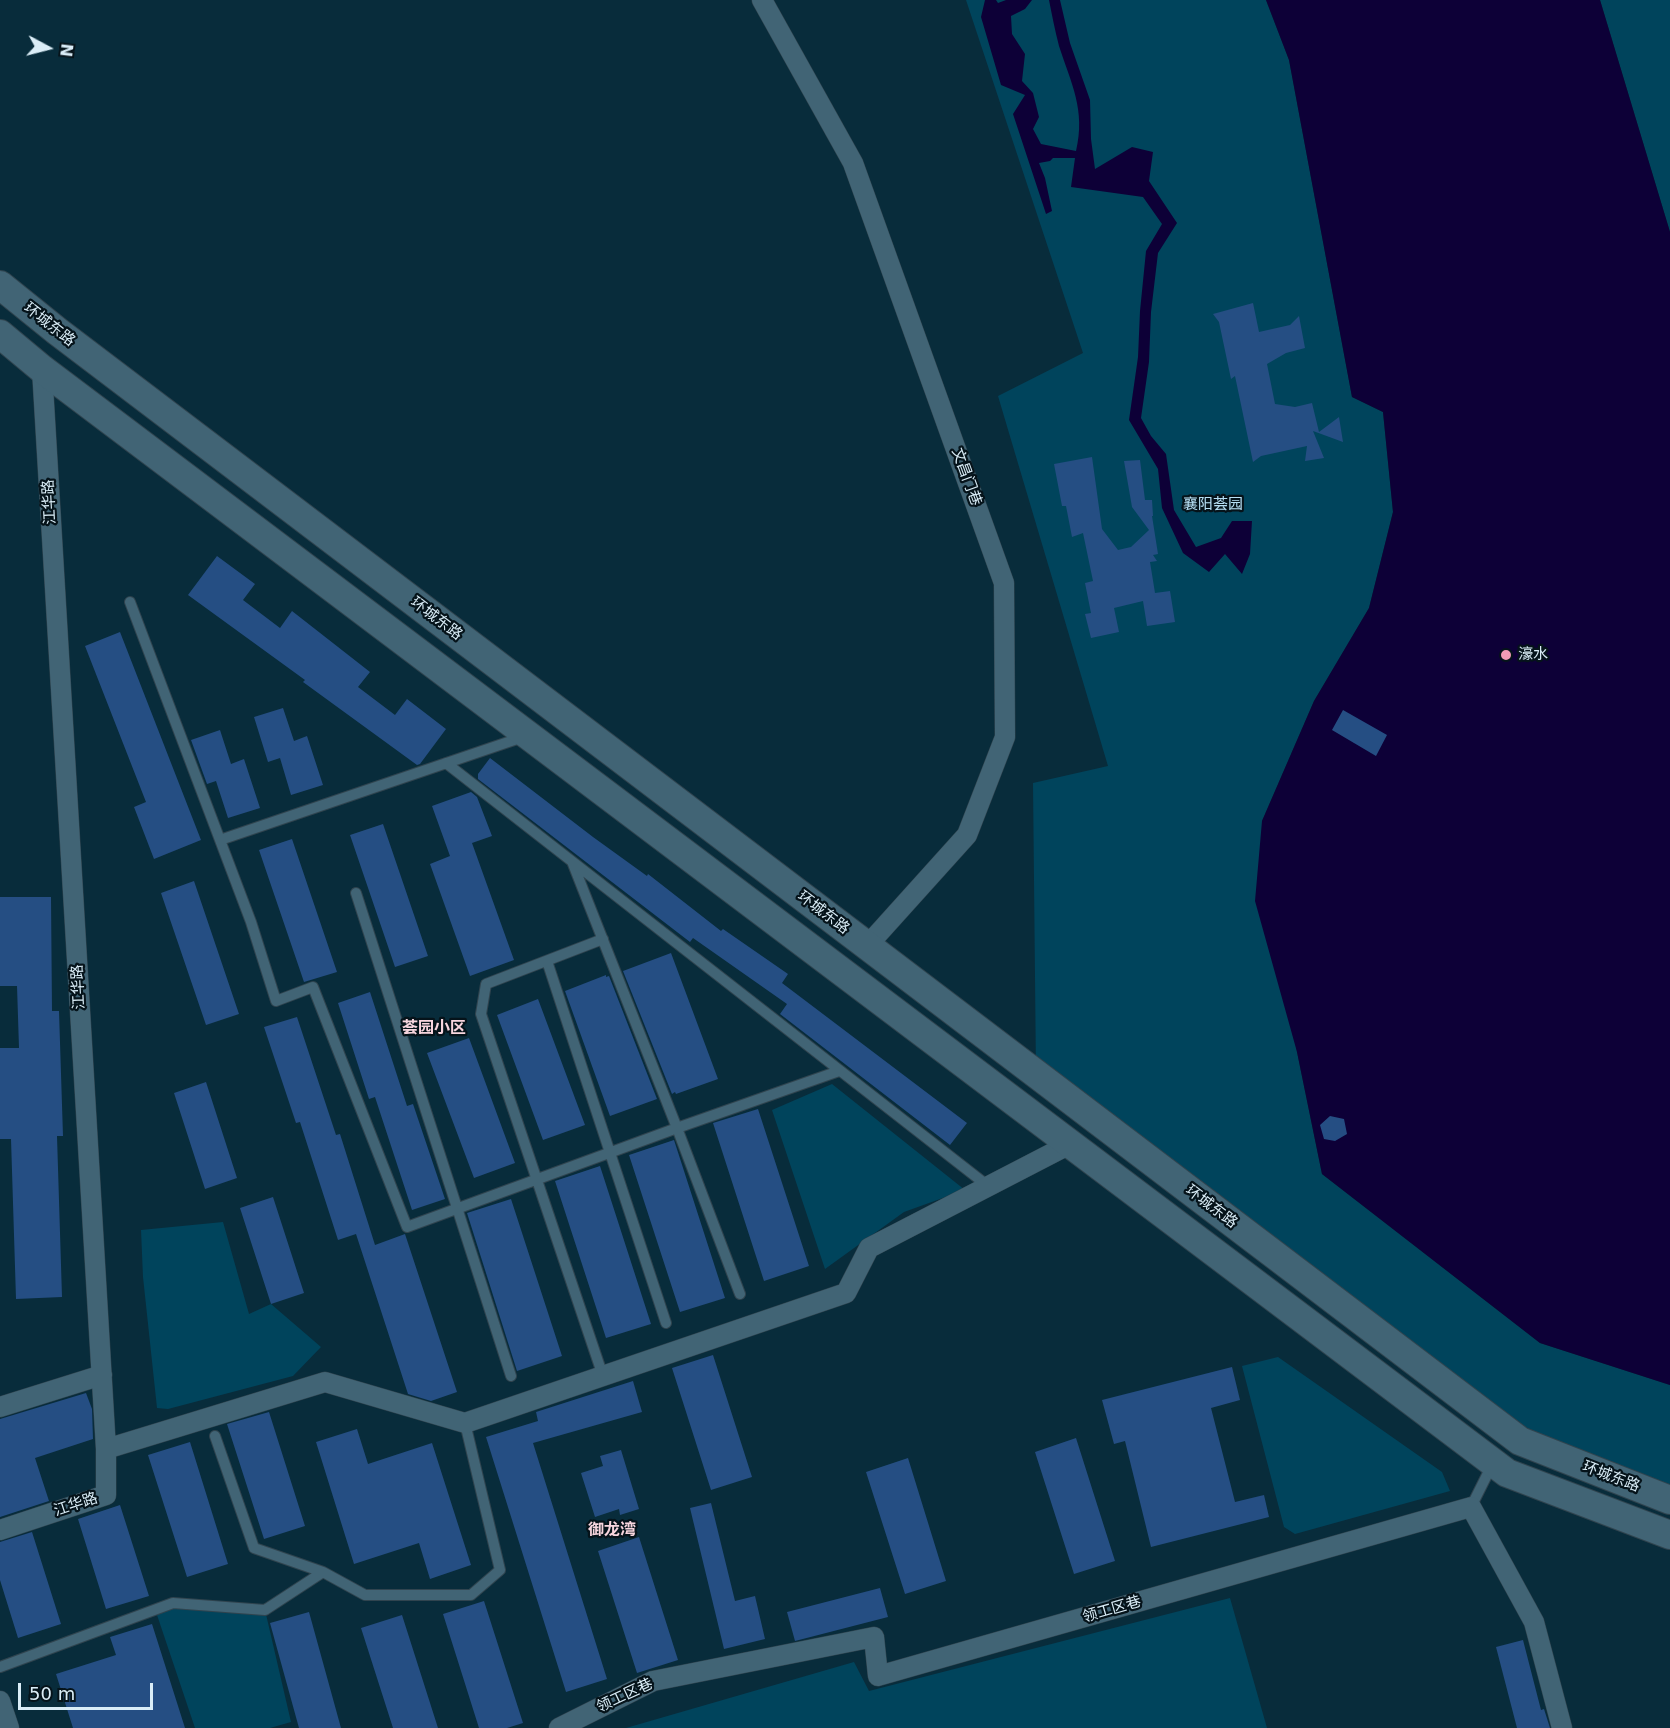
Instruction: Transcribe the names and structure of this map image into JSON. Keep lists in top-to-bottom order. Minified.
{"streets":{"main road":["环城东路"],"street":["文昌门巷","江华路","领工区巷"]},"crossings":[["环城东路","文昌门巷"]],"districts":["荟园小区","御龙湾"],"parks":["襄阳荟园"],"places":["濠水"],"scale_bar":"50 m","north":"right"}
